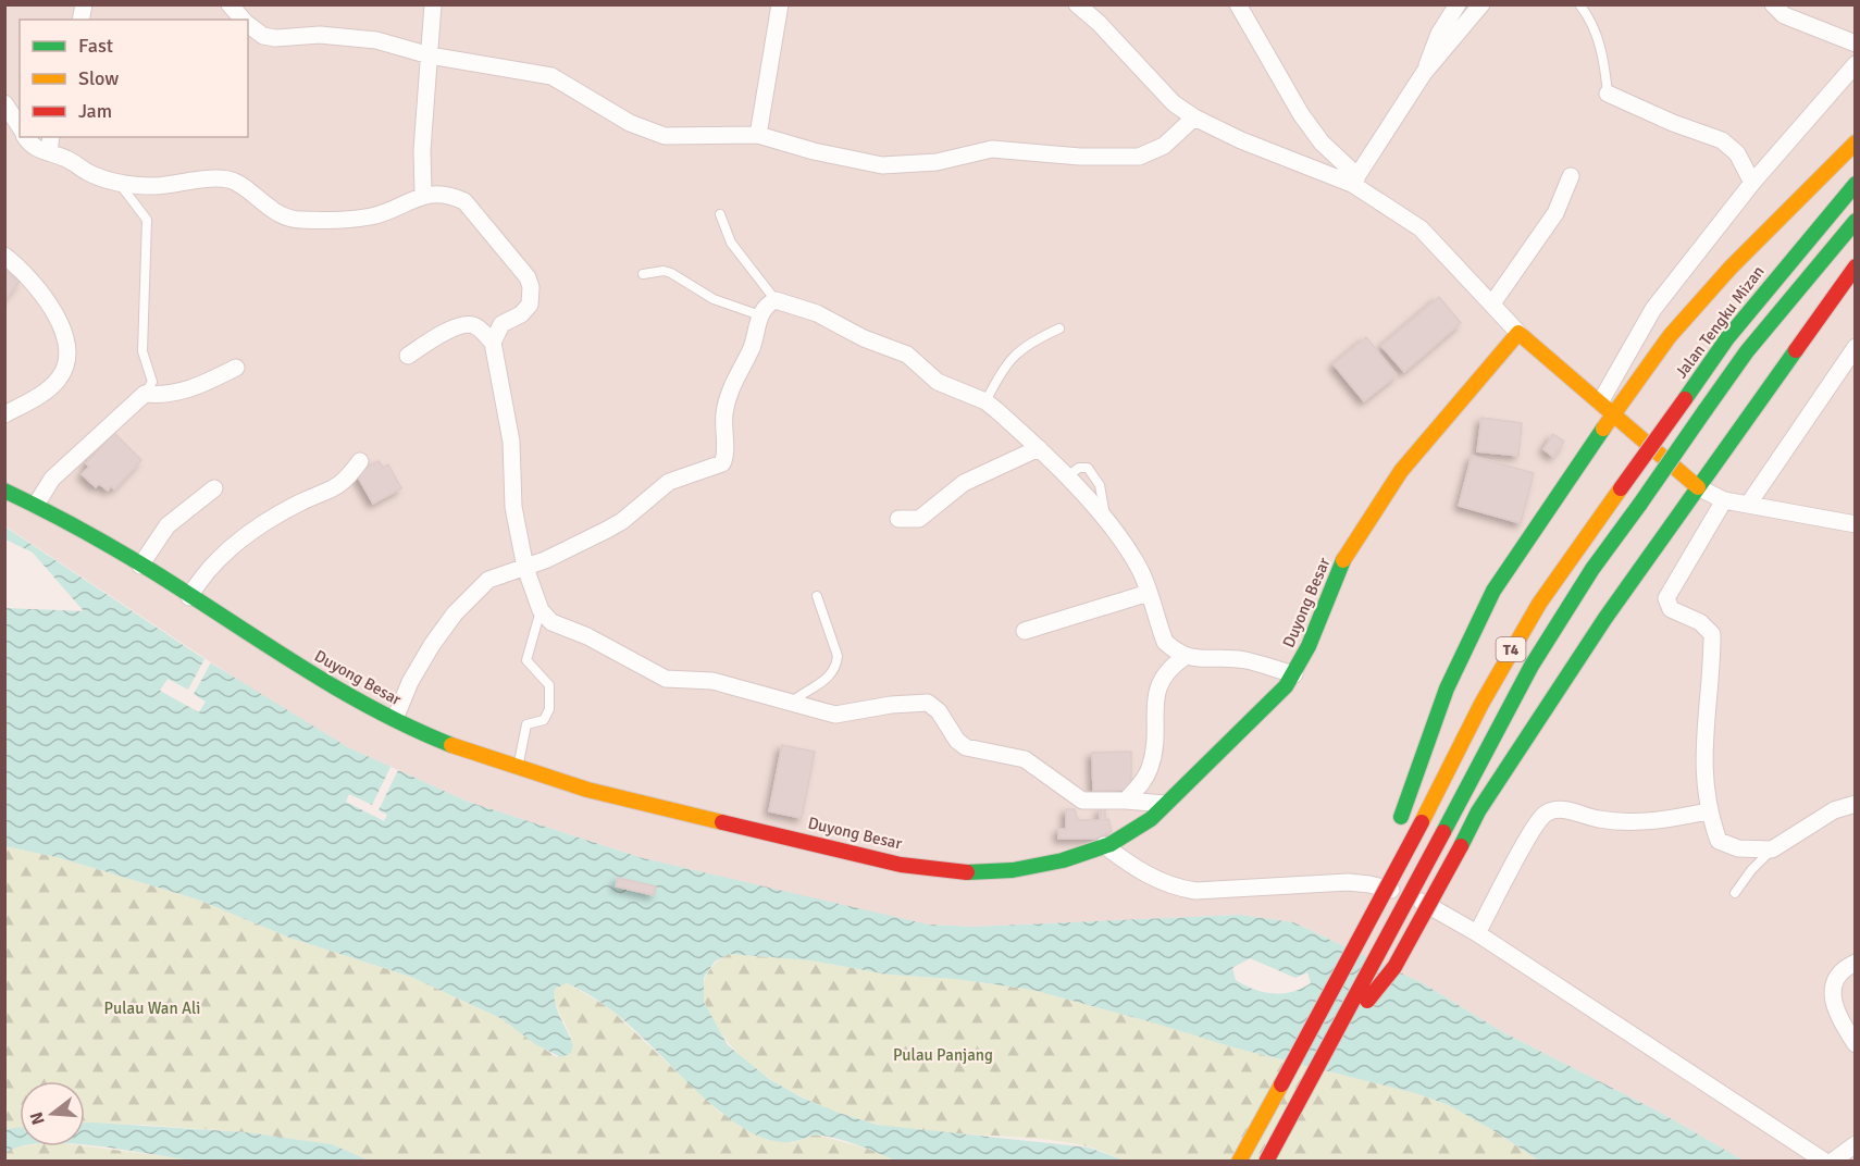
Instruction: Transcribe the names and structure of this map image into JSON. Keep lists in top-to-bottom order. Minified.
{"streets":{"main road":["Jalan Tengku Mizan","Duyong Besar","T4"]},"crossings":[["Jalan Tengku Mizan","T4"]],"parks":["Pulau Wan Ali","Pulau Panjang"],"legend":["Fast","Slow","Jam"],"north":"left"}
